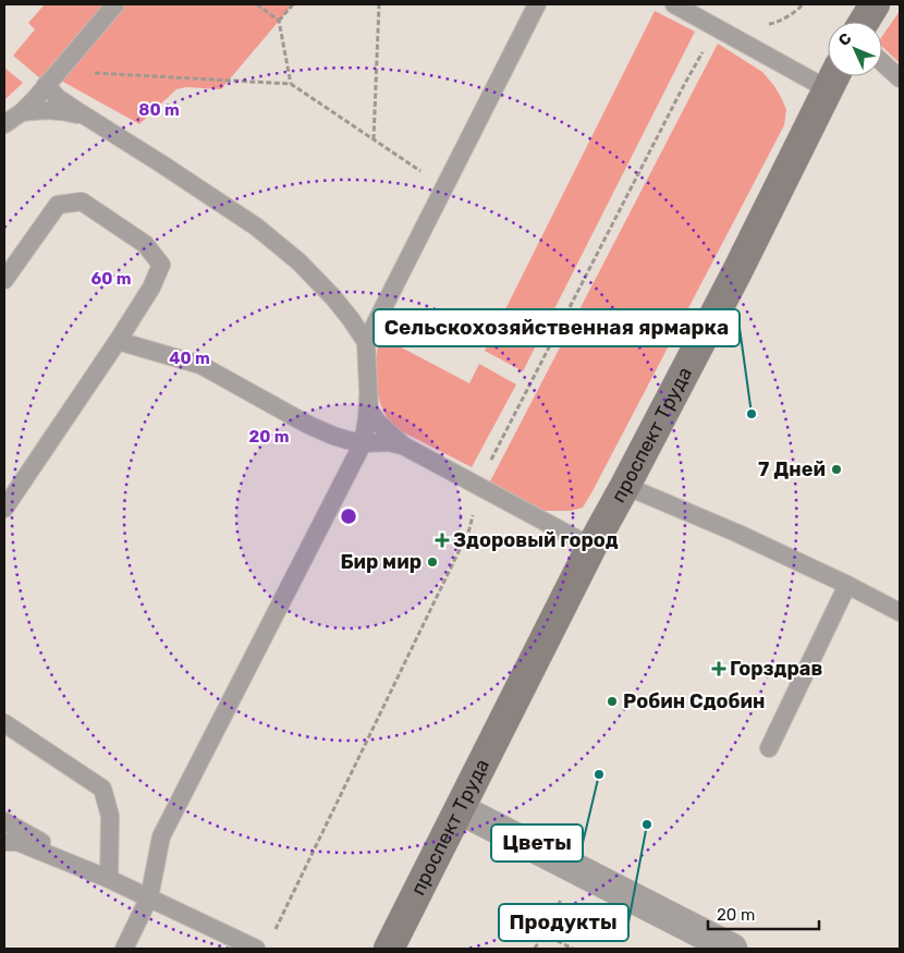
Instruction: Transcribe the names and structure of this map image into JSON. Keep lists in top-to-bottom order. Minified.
{"streets":{"main road":["проспект Труда"]},"places":{"other":["Сельскохозяйственная ярмарка","7 Дней","Бир мир","Робин Сдобин","Цветы","Продукты"],"health":["Здоровый город","Горздрав"]},"scale_bar":"20 m","north":"top left","rings":["80 m","60 m","40 m","20 m"]}
